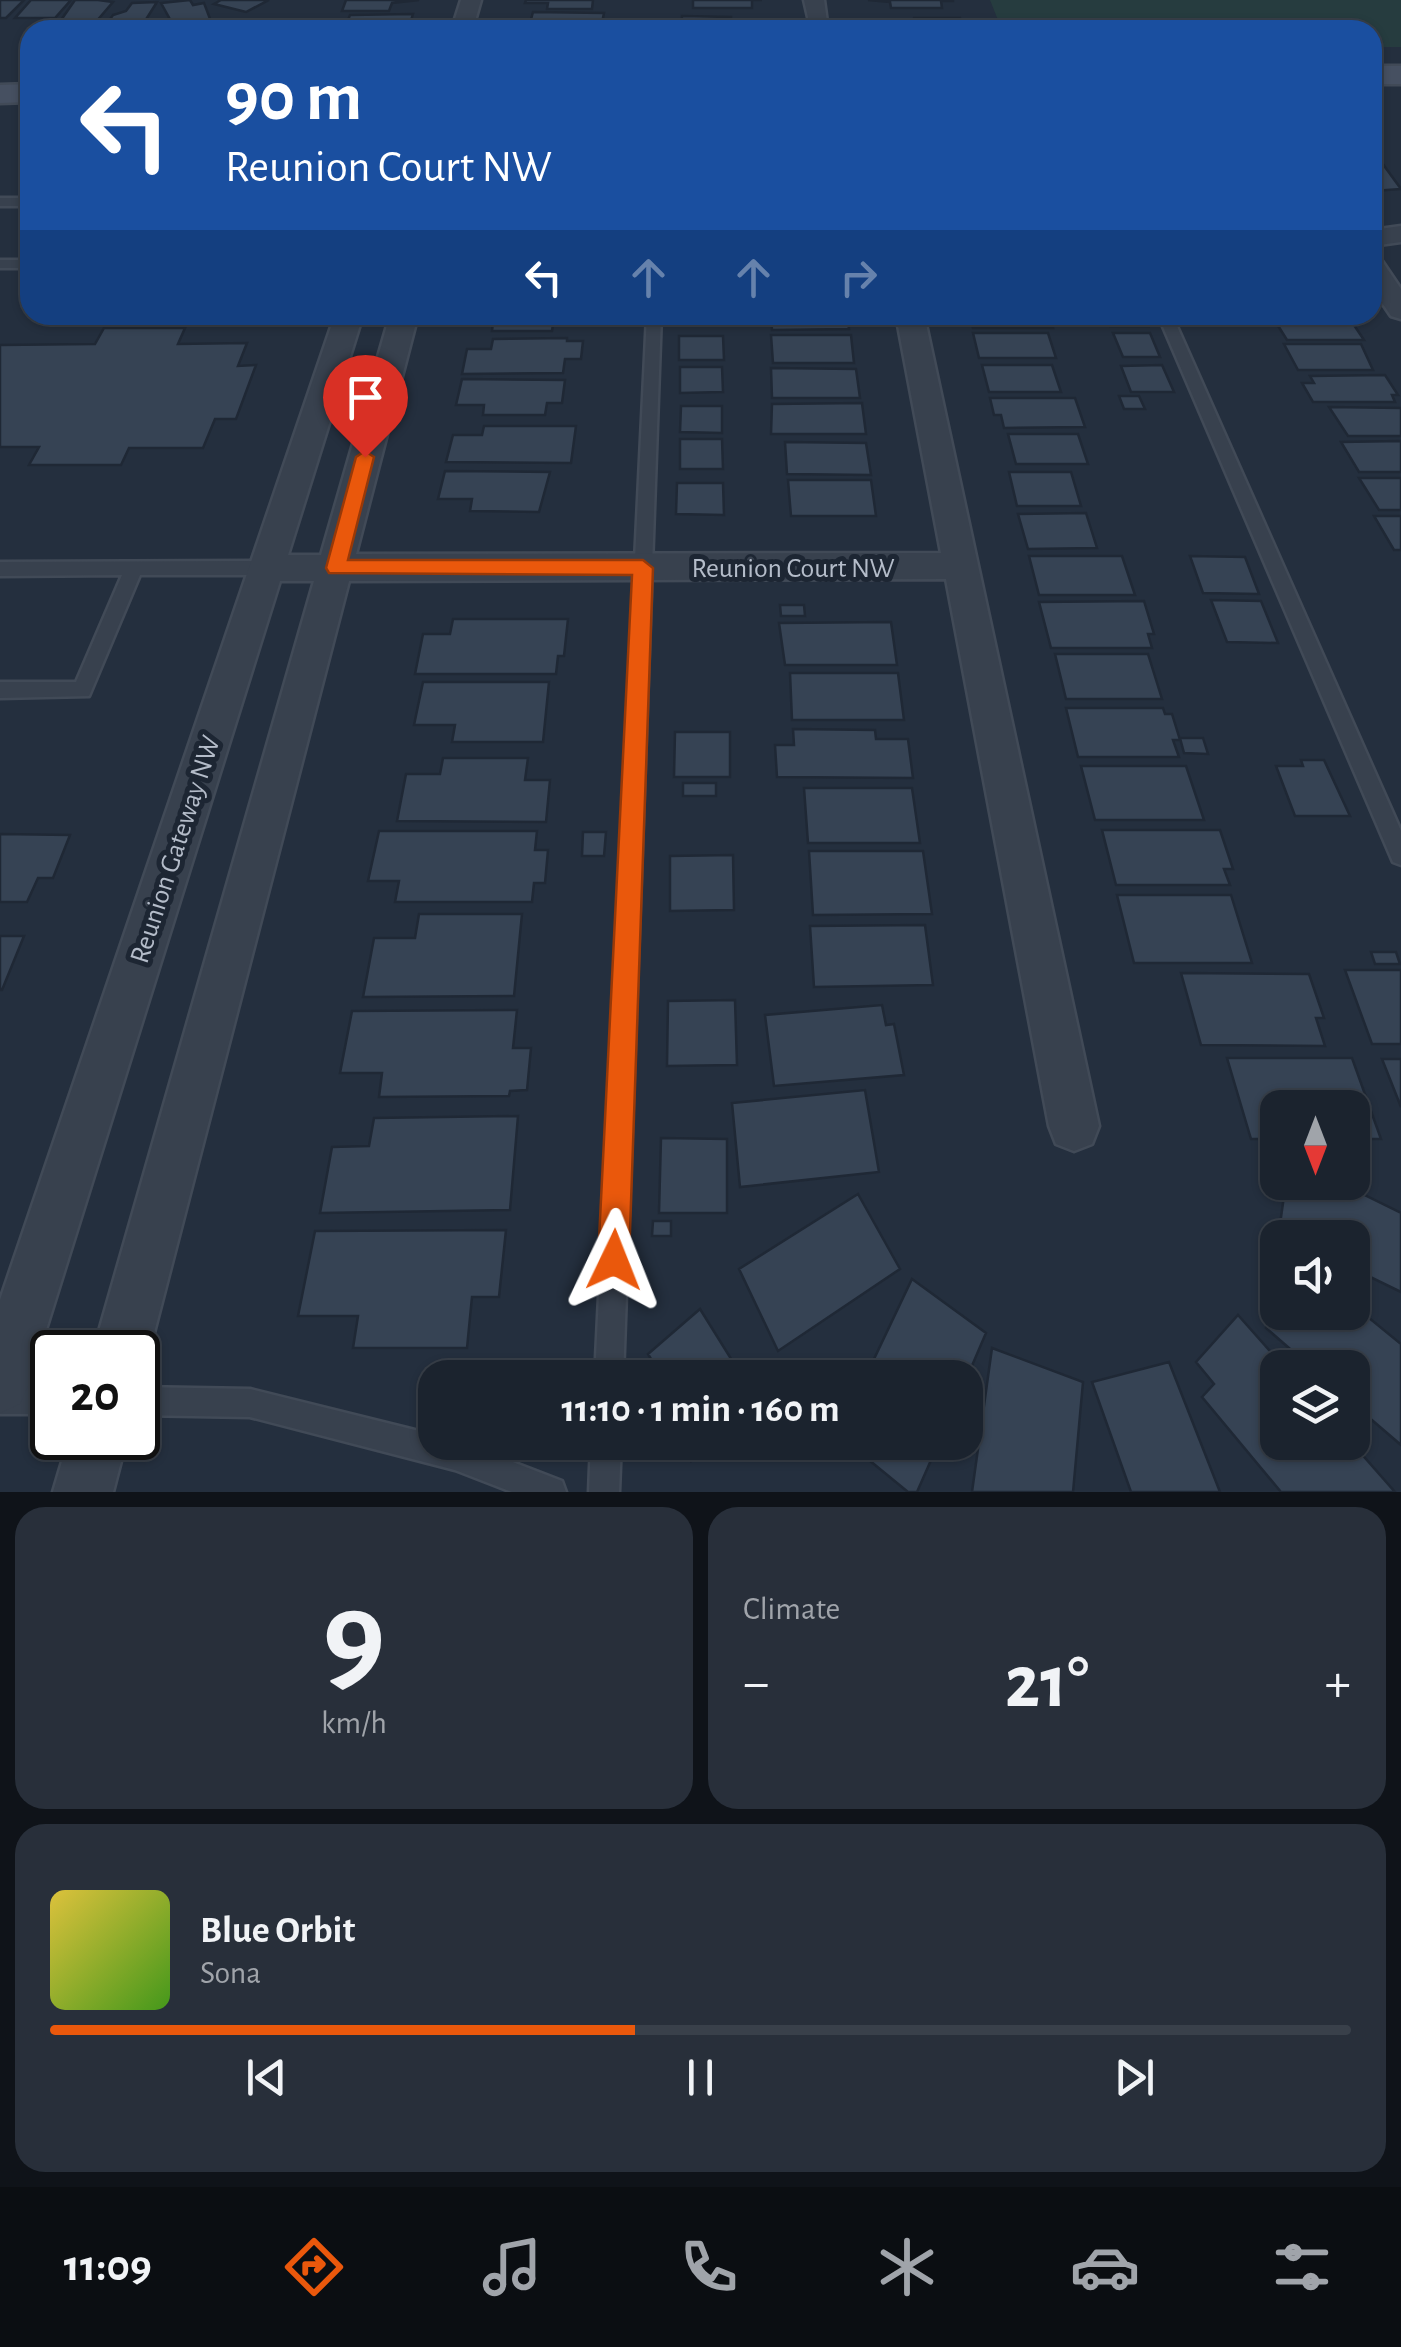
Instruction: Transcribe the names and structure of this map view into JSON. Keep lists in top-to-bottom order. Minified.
{"streets":{"street":["Reunion Court NW","Reunion Gateway NW"]},"crossings":[["Reunion Court NW","Reunion Gateway NW"]],"north":"bottom","page":{"turn":["90 m","Reunion Court NW"],"limit":"20","trip":"11:10 · 1 min · 160 m","tile":[["9","km/h"],"Climate"],"heat":["−","21°","+"],"song":["Blue Orbit","Sona"],"tabs":"11:09"}}
